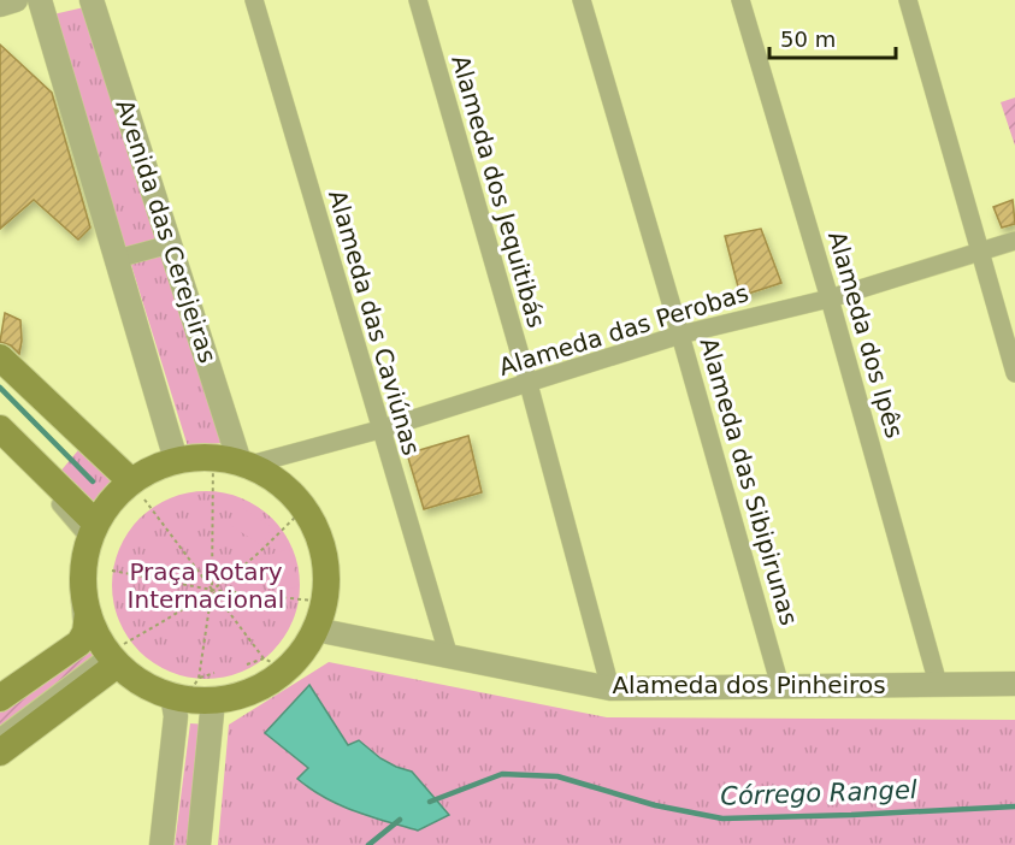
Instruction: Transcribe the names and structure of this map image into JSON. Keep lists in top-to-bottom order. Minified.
{"streets":{"street":["Alameda dos Jequitibás","Avenida das Cerejeiras","Alameda das Caviúnas","Alameda das Perobas","Alameda dos Ipês","Alameda das Sibipirunas","Alameda dos Pinheiros"]},"crossings":[["Alameda dos Jequitibás","Alameda das Perobas"],["Alameda dos Jequitibás","Alameda dos Pinheiros"],["Avenida das Cerejeiras","Alameda das Perobas"],["Alameda das Caviúnas","Alameda das Perobas"],["Alameda das Caviúnas","Alameda dos Pinheiros"],["Alameda das Perobas","Alameda dos Ipês"],["Alameda das Perobas","Alameda das Sibipirunas"],["Alameda dos Ipês","Alameda dos Pinheiros"],["Alameda das Sibipirunas","Alameda dos Pinheiros"]],"water":["Córrego Rangel"],"parks":["Praça Rotary Internacional"],"scale_bar":"50 m"}
